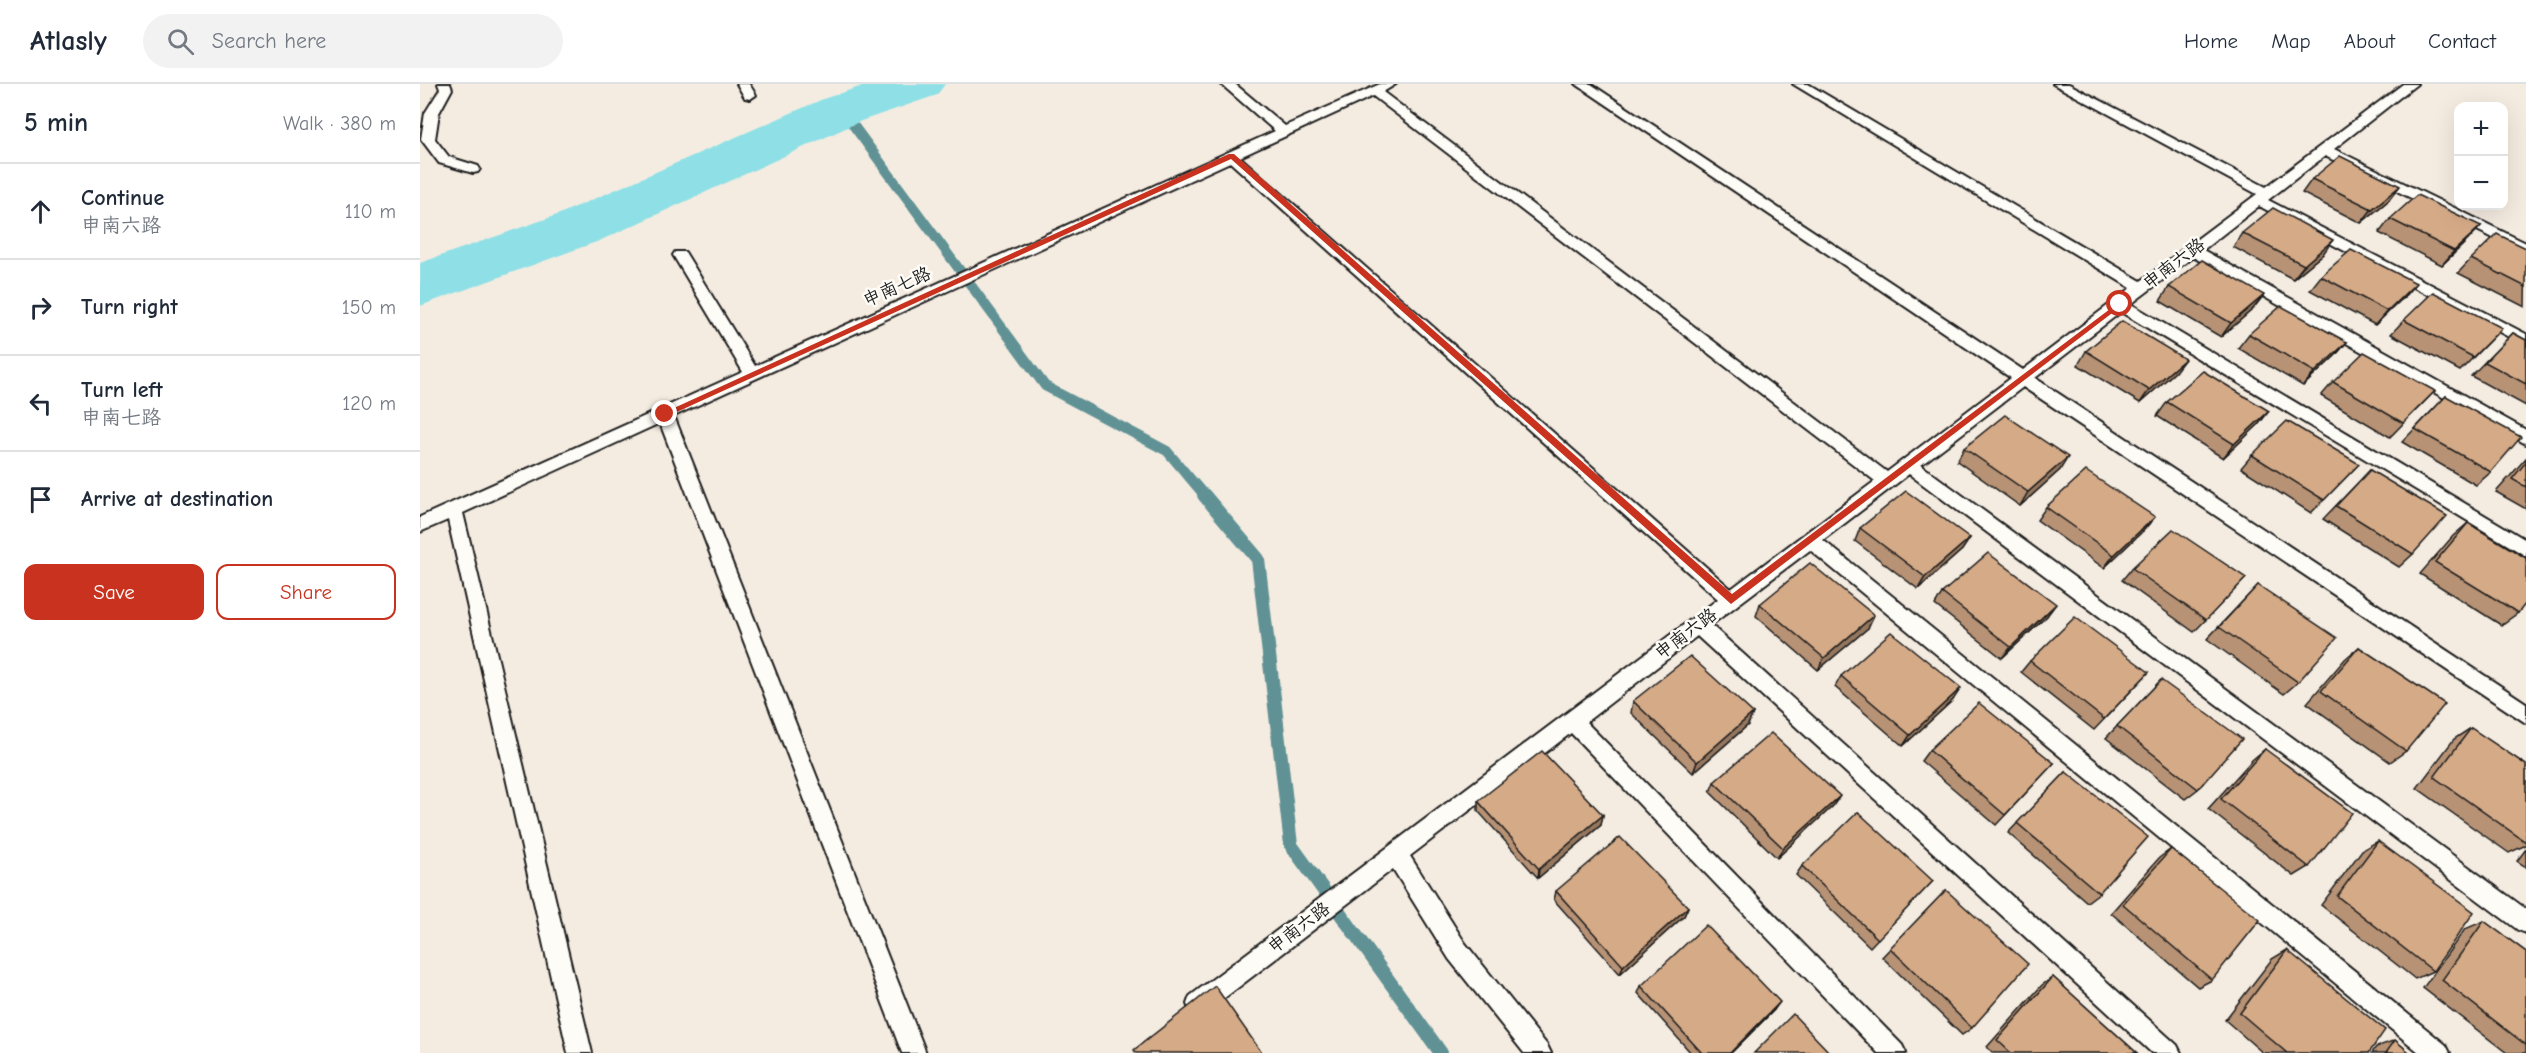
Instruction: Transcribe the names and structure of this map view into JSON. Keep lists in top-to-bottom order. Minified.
{"streets":{"lane":["申南六路","申南七路"]},"page":{"header":"Atlasly","search":"Search here","nav":["Home","Map","About","Contact"],"heading":["5 min","Walk · 380 m"],"map_buttons":["+","−"],"list":[["Continue","申南六路","110 m"],["Turn right","150 m"],["Turn left","申南七路","120 m"],"Arrive at destination"],"buttons":["Save","Share"]}}
